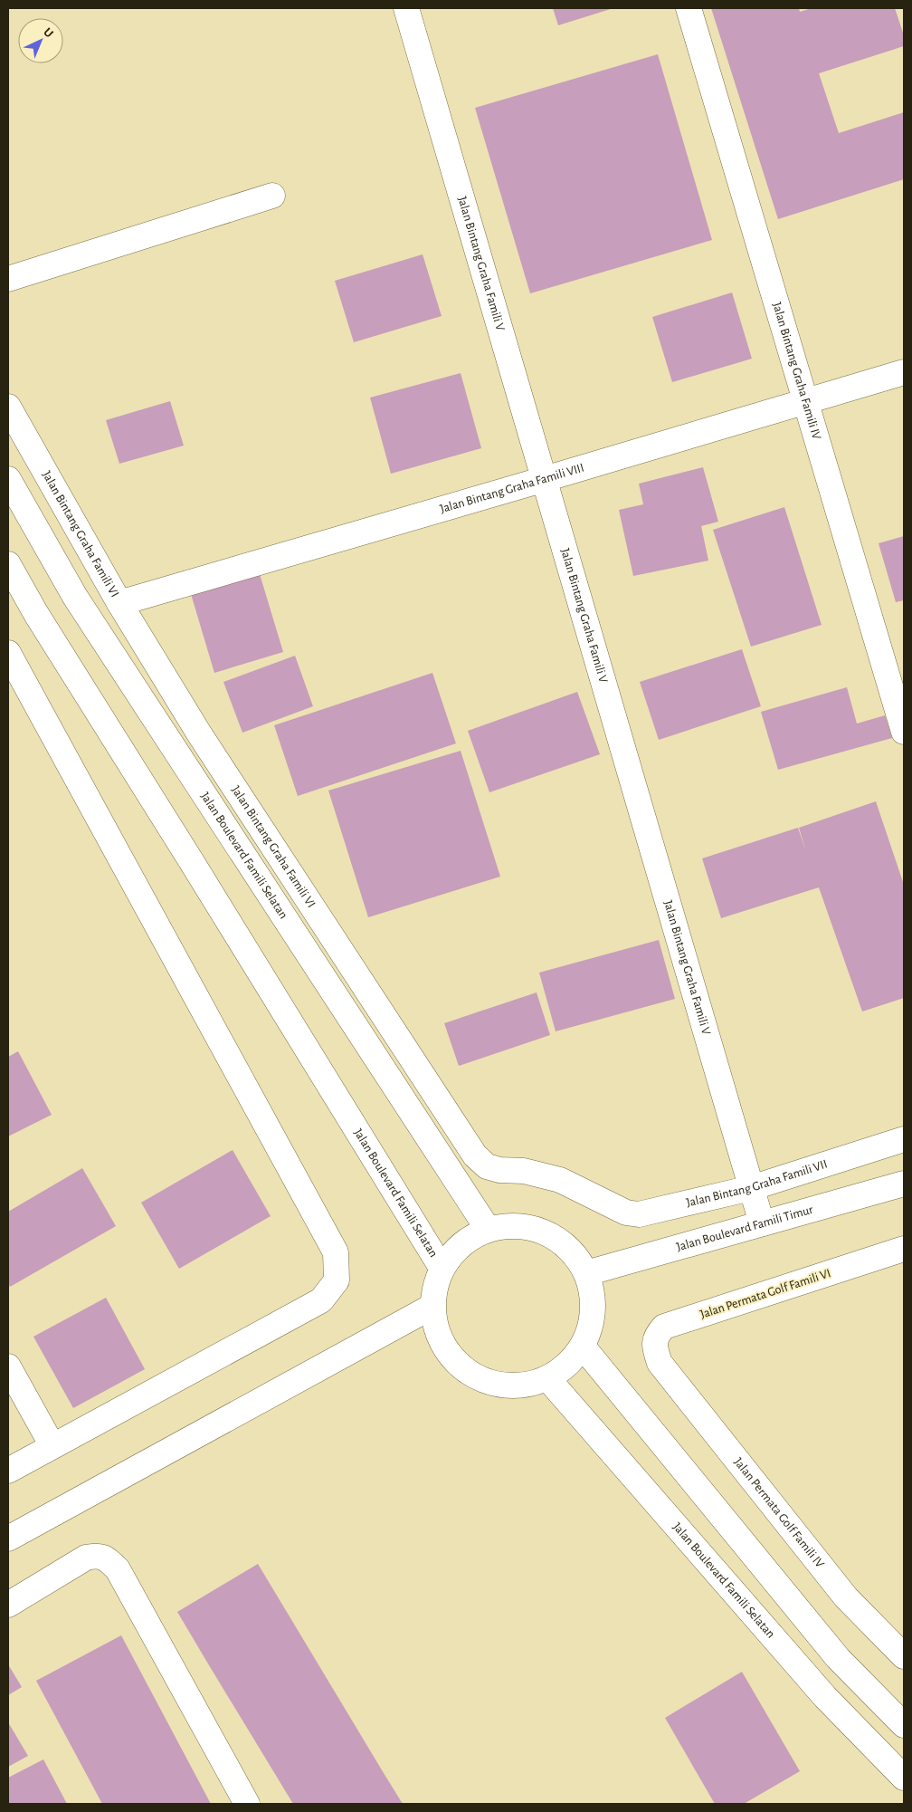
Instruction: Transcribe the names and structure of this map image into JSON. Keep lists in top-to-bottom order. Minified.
{"streets":{"street":["Jalan Bintang Graha Famili V","Jalan Bintang Graha Famili IV","Jalan Bintang Graha Famili VIII","Jalan Bintang Graha Famili VI","Jalan Boulevard Famili Selatan","Jalan Bintang Graha Famili VII","Jalan Boulevard Famili Timur","Jalan Permata Golf Famili VI","Jalan Permata Golf Famili IV"]},"crossings":[["Jalan Bintang Graha Famili V","Jalan Bintang Graha Famili VIII"],["Jalan Bintang Graha Famili V","Jalan Bintang Graha Famili VII"],["Jalan Bintang Graha Famili V","Jalan Boulevard Famili Timur"],["Jalan Bintang Graha Famili IV","Jalan Bintang Graha Famili VIII"],["Jalan Bintang Graha Famili VIII","Jalan Bintang Graha Famili VI"],["Jalan Bintang Graha Famili VI","Jalan Bintang Graha Famili VII"],["Jalan Boulevard Famili Selatan","Jalan Boulevard Famili Timur"],["Jalan Permata Golf Famili VI","Jalan Permata Golf Famili IV"]],"north":"top right"}
